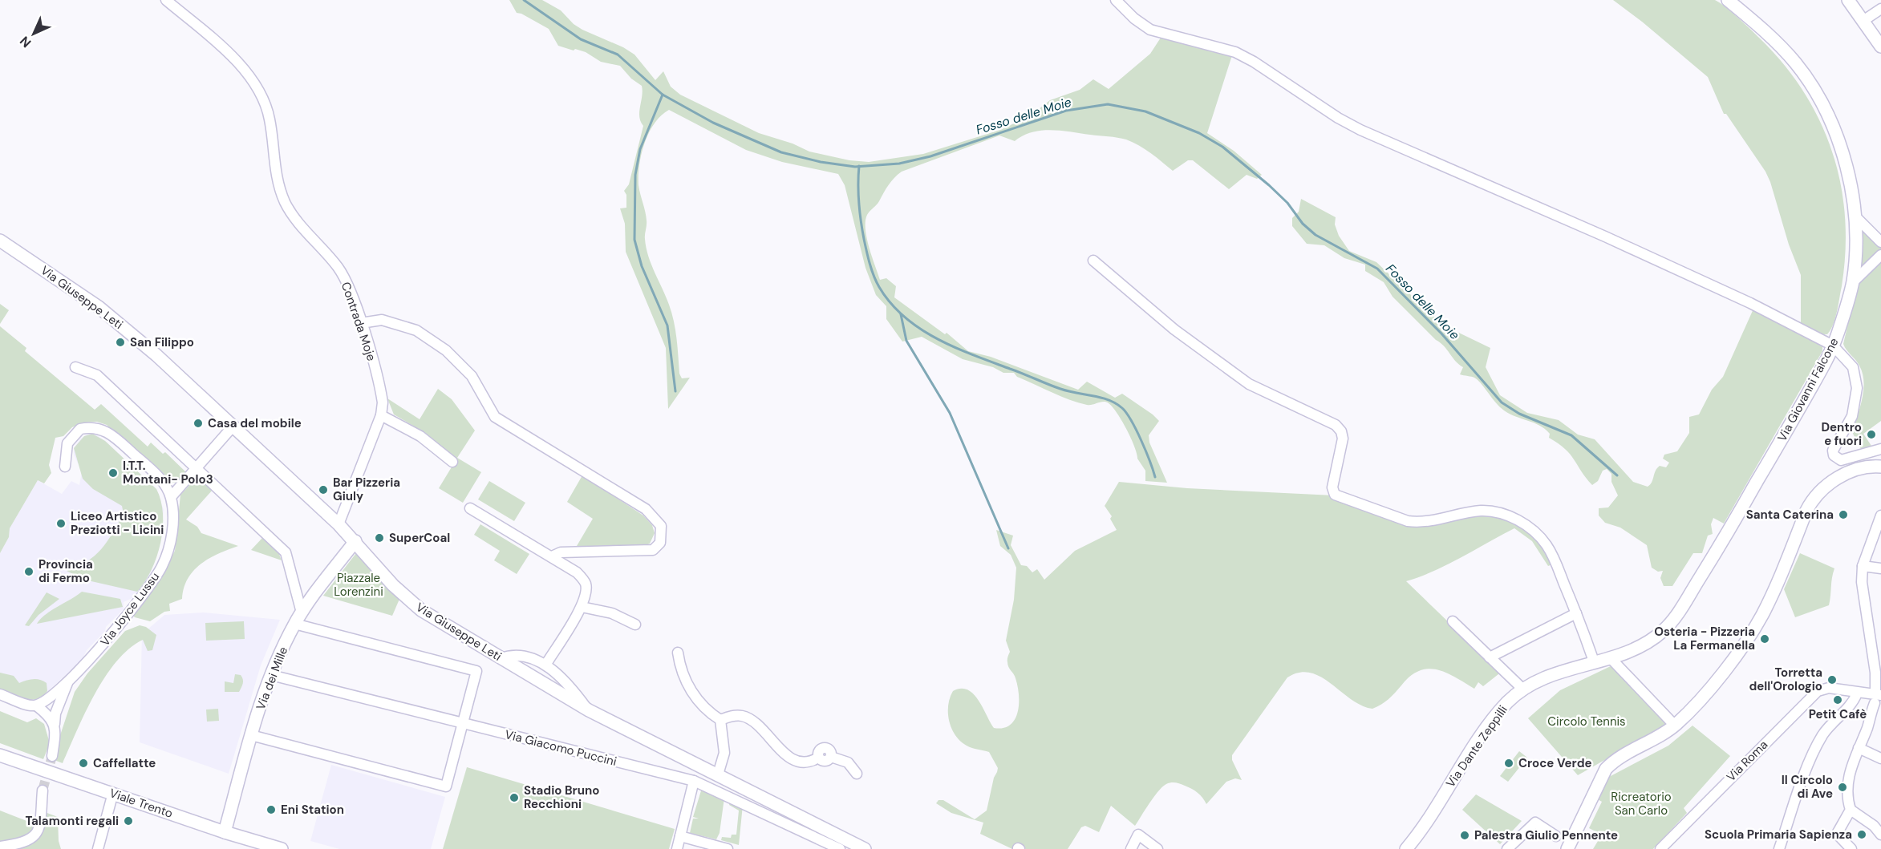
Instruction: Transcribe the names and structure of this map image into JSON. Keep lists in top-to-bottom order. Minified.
{"streets":{"main road":["Via Giuseppe Leti","Via Giovanni Falcone","Via dei Mille","Via Dante Zeppilli","Viale Trento"],"street":["Contrada Moje","Via Joyce Lussu","Via Giacomo Puccini","Via Roma"]},"crossings":[["Via Giuseppe Leti","Contrada Moje"],["Via Giuseppe Leti","Via dei Mille"],["Via Giovanni Falcone","Via Dante Zeppilli"],["Via dei Mille","Via Giacomo Puccini"],["Via dei Mille","Viale Trento"]],"water":["Fosso delle Moie"],"parks":["Piazzale Lorenzini","Circolo Tennis","Ricreatorio San Carlo"],"places":["San Filippo","Casa del mobile","Dentro e fuori","I.T.T. Montani- Polo3","Bar Pizzeria Giuly","Santa Caterina","Liceo Artistico Preziotti - Licini","SuperCoal","Provincia di Fermo","Osteria - Pizzeria La Fermanella","Torretta dell'Orologio","Petit Cafè","Caffellatte","Croce Verde","Il Circolo di Ave","Stadio Bruno Recchioni","Eni Station","Talamonti regali","Scuola Primaria Sapienza","Palestra Giulio Pennente"],"north":"bottom left"}
